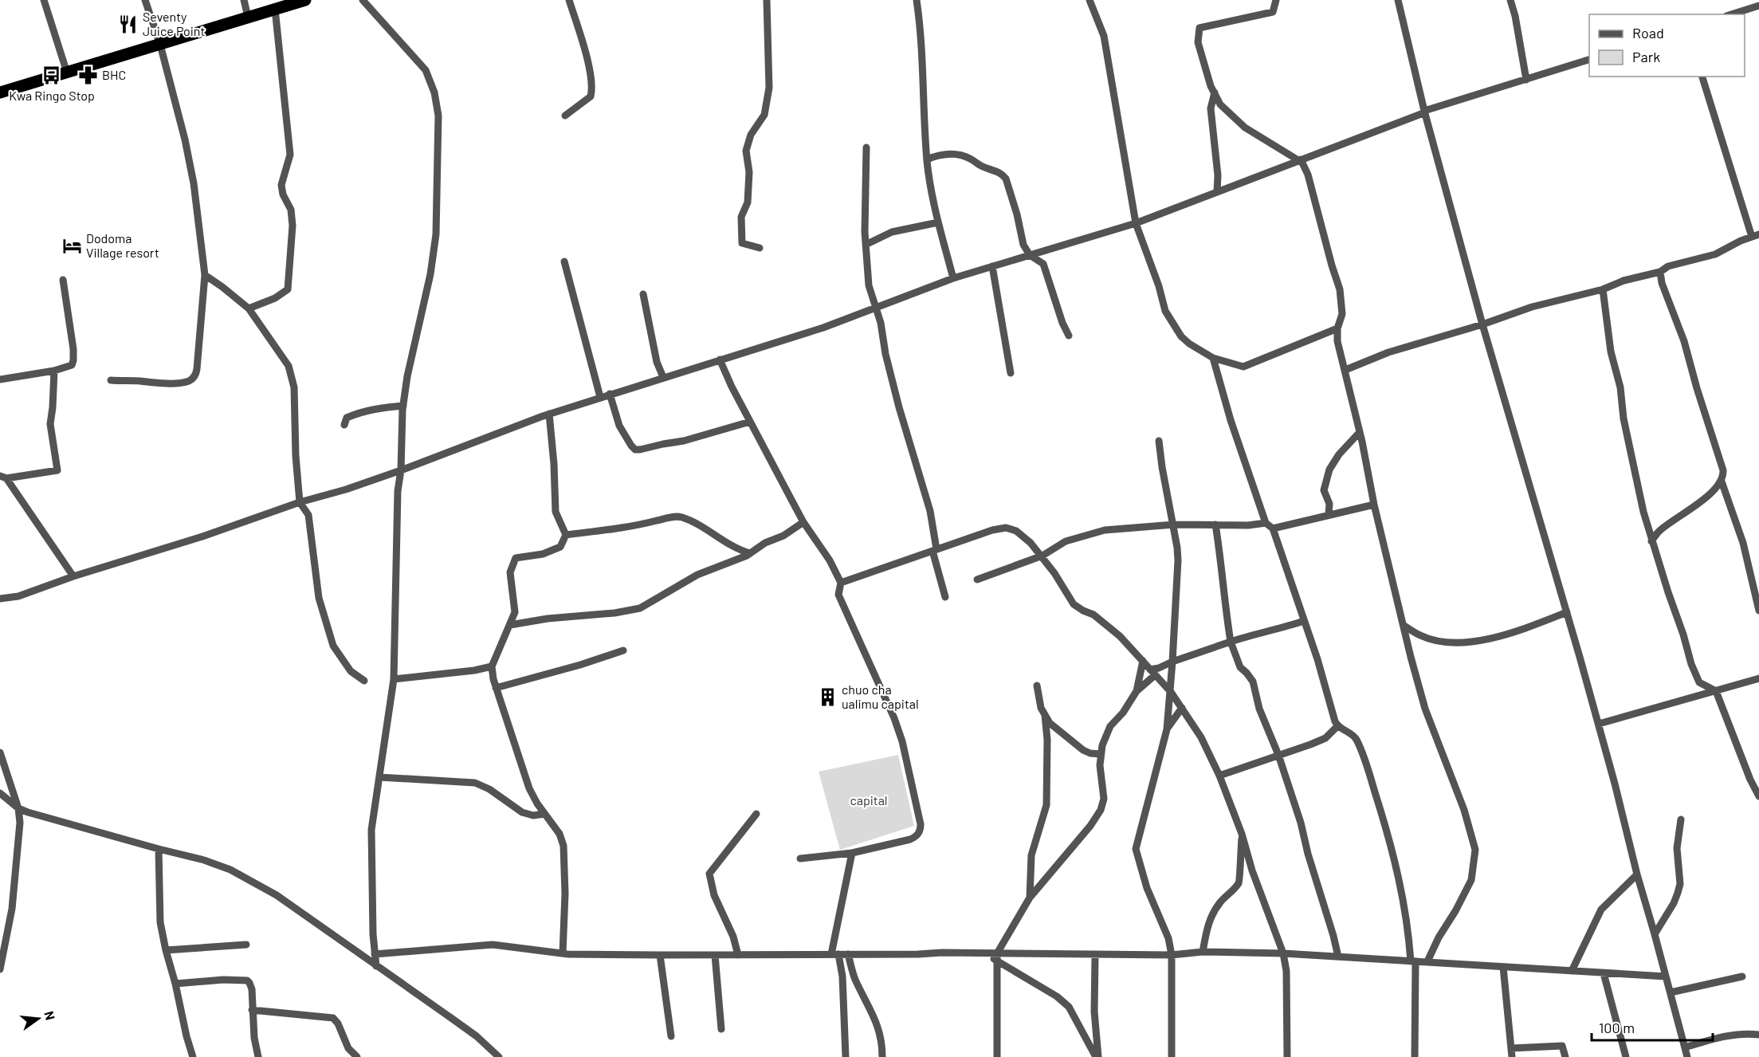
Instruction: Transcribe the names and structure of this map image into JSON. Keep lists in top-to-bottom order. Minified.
{"parks":["capital"],"places":{"restaurant":["Seventy Juice Point"],"pharmacy":["BHC"],"bus stop":["Kwa Ringo Stop"],"hotel":["Dodoma Village resort"],"building":["chuo cha ualimu capital"]},"legend":["Road","Park"],"scale_bar":"100 m","north":"right"}
